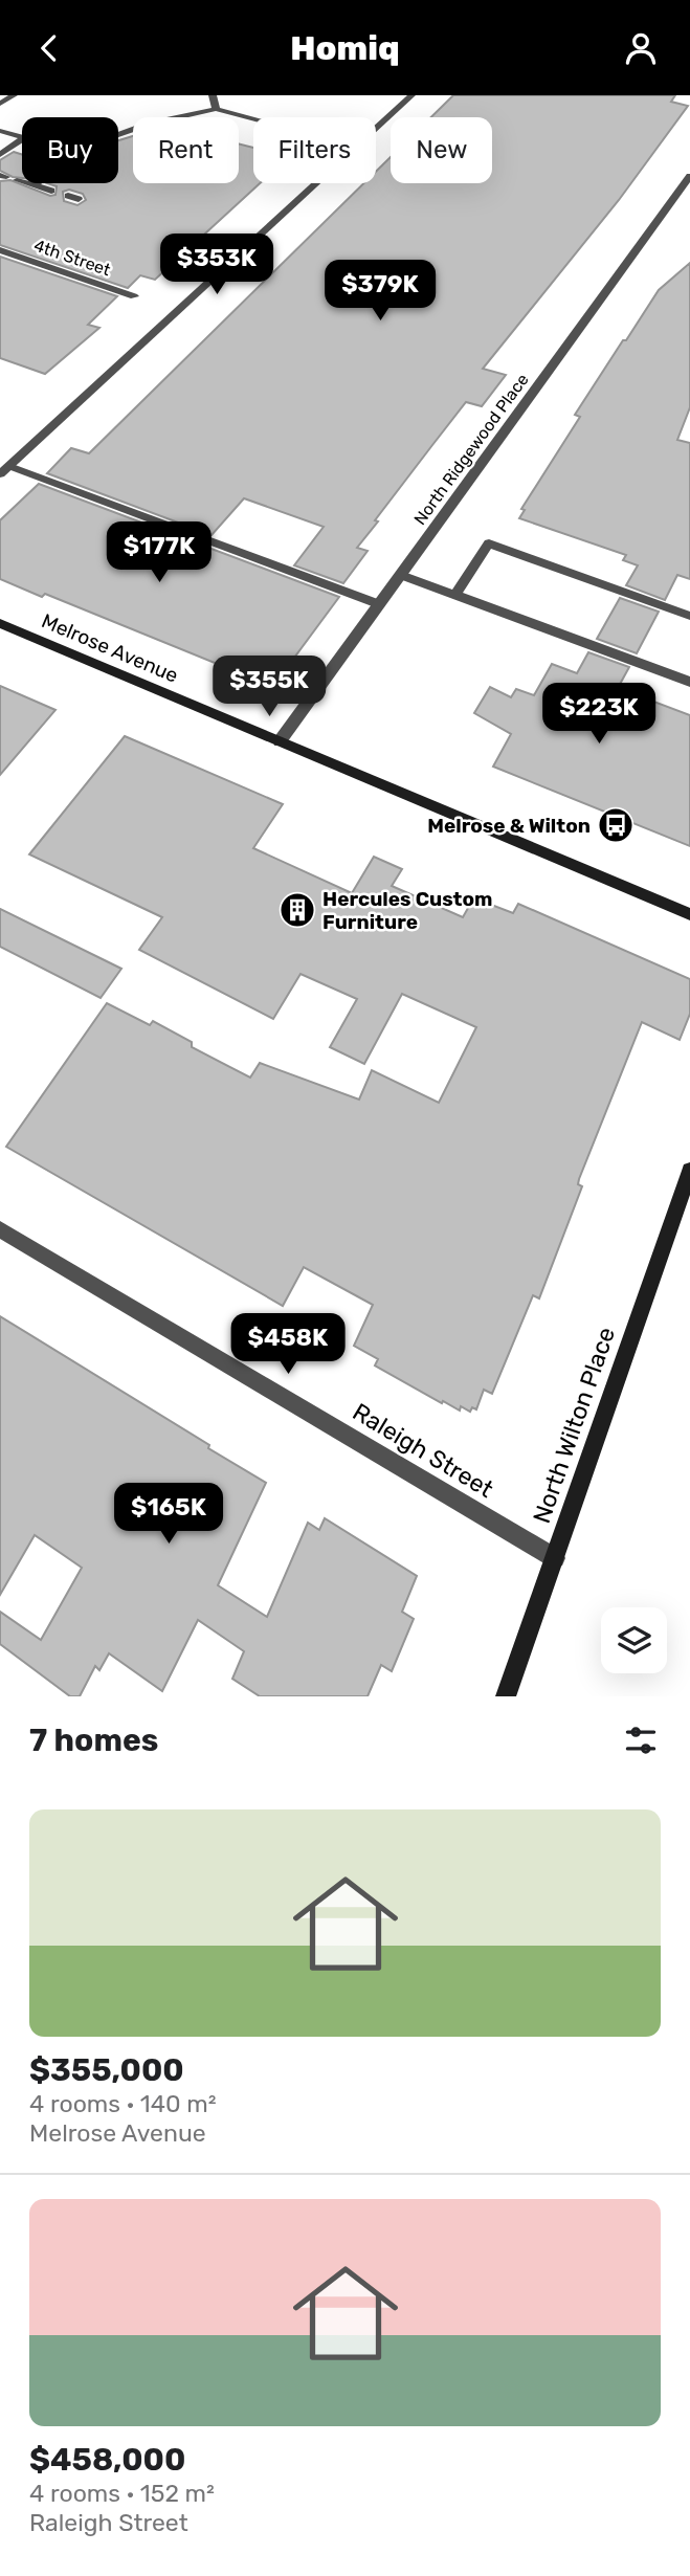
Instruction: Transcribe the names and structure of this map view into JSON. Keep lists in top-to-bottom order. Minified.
{"streets":{"main road":["Melrose Avenue","North Wilton Place"],"street":["4th Street","North Ridgewood Place","Raleigh Street"]},"crossings":[["North Ridgewood Place","Melrose Avenue"],["North Wilton Place","Raleigh Street"]],"places":{"bus stop":["Melrose & Wilton"],"building":["Hercules Custom Furniture"]},"page":{"header":"Homiq","chip":["Buy","Rent","Filters","New"],"price":["$353K","$379K","$177K","$355K","$223K","$458K","$165K"],"heading":"7 homes","list":[{"name":"$355,000","note":"4 rooms · 140 m² · Melrose Avenue"},{"name":"$458,000","note":"4 rooms · 152 m² · Raleigh Street"}]}}
